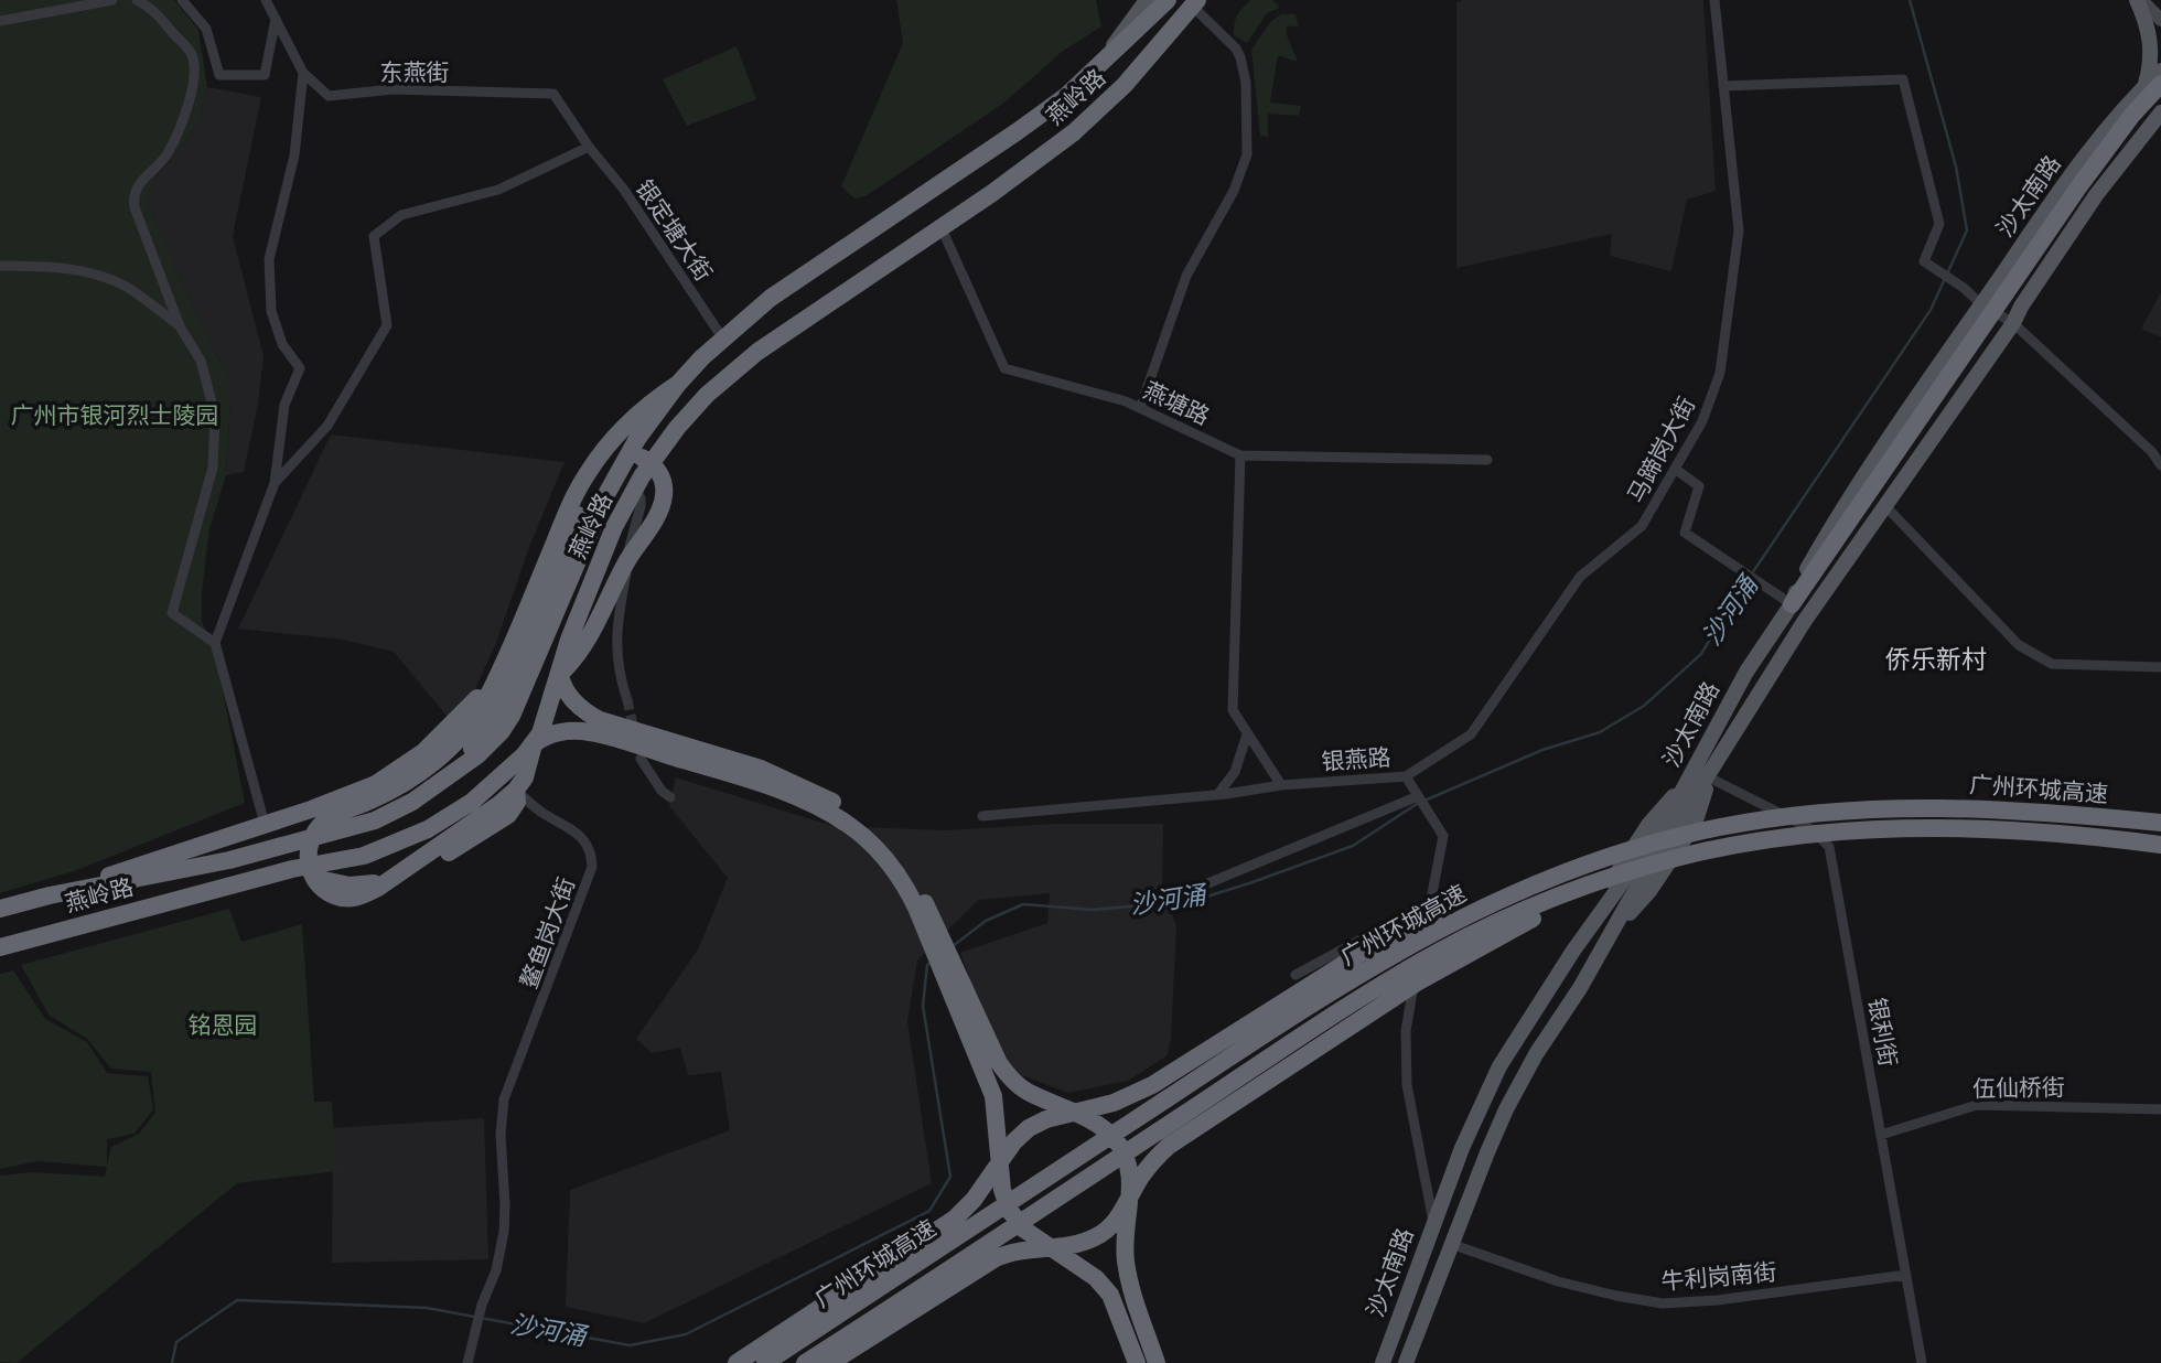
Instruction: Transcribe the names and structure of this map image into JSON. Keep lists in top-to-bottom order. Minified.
{"streets":{"highway":["燕岭路","广州环城高速"],"main road":["沙太南路"],"street":["东燕街","银定塘大街","燕塘路","马蹄岗大街","银燕路","鳌鱼岗大街","银利街","伍仙桥街","牛利岗南街"]},"crossings":[["东燕街","银定塘大街"],["燕岭路","银定塘大街"],["燕岭路","燕塘路"],["沙太南路","银燕路"],["沙太南路","银利街"],["沙太南路","牛利岗南街"],["马蹄岗大街","银燕路"],["银利街","伍仙桥街"],["银利街","牛利岗南街"]],"districts":["侨乐新村"],"water":["沙河涌"],"parks":["广州市银河烈士陵园","铭恩园"]}
